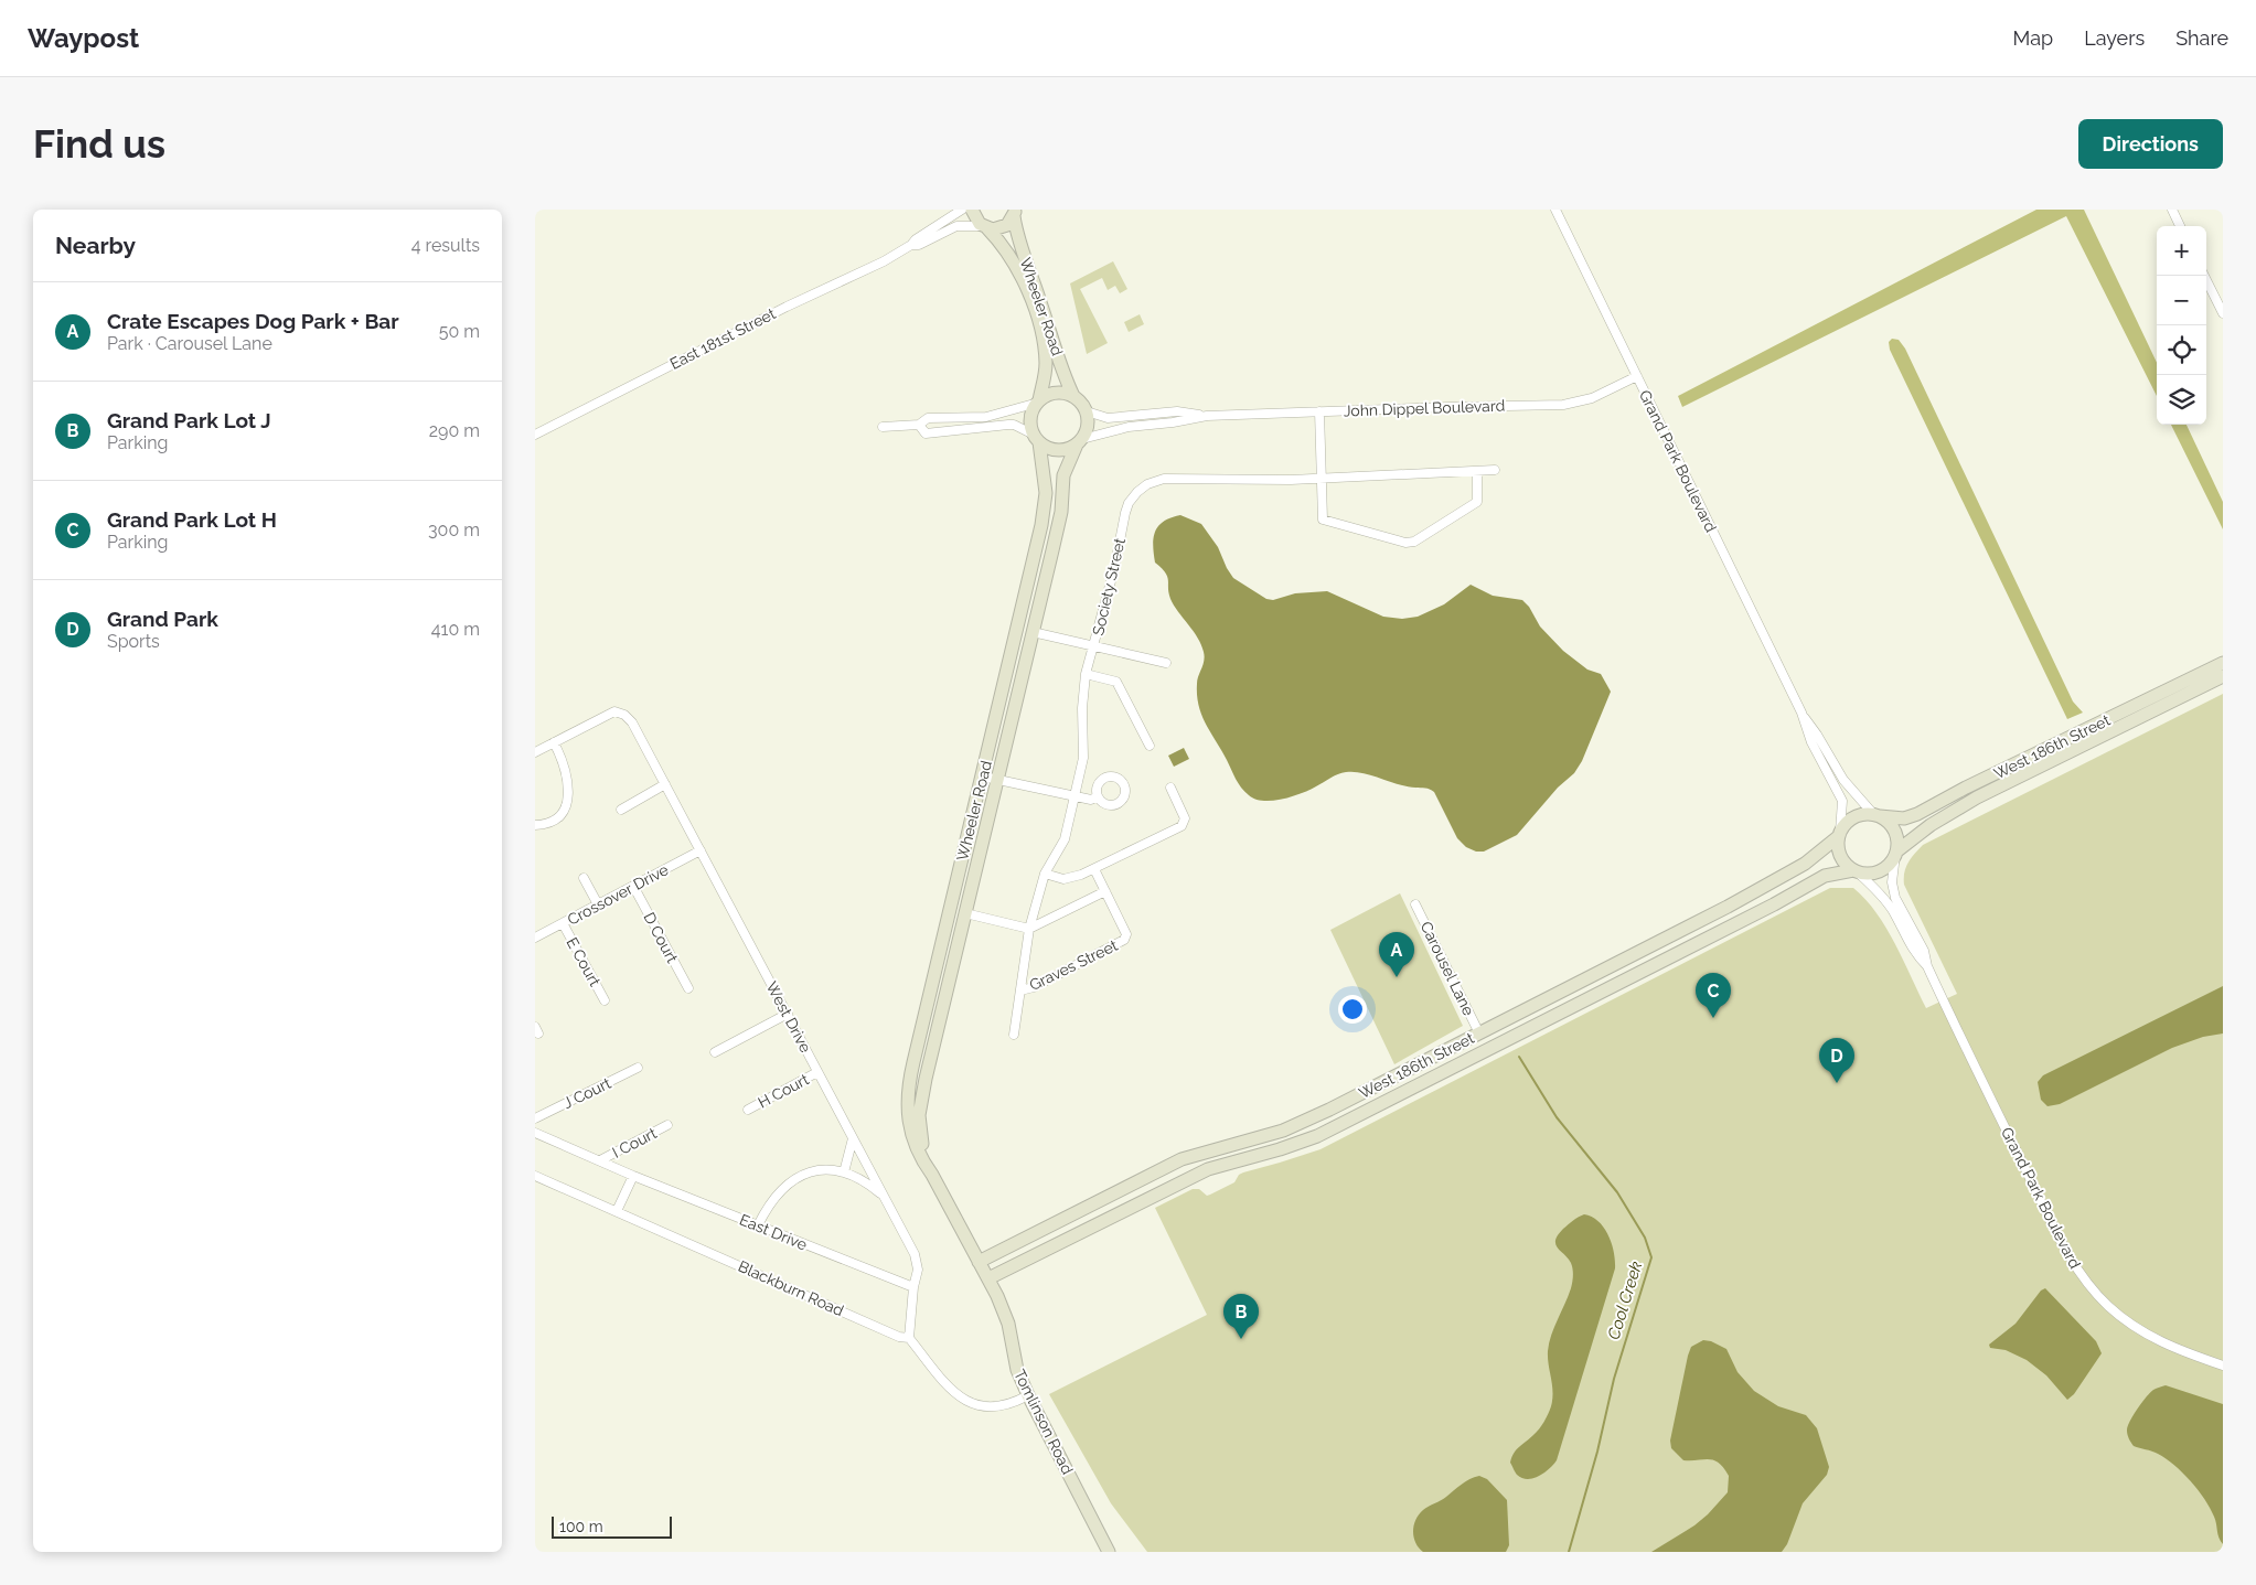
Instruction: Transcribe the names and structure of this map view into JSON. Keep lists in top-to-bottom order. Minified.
{"streets":{"street":["Wheeler Road","East 181st Street","John Dippel Boulevard","Grand Park Boulevard","Society Street","West 186th Street","Crossover Drive","D Court","E Court","Graves Street","Carousel Lane","West Drive","H Court","J Court","I Court","East Drive","Blackburn Road","Tomlinson Road"]},"crossings":[["Wheeler Road","East 181st Street"],["Wheeler Road","John Dippel Boulevard"],["Wheeler Road","West 186th Street"],["Wheeler Road","Tomlinson Road"],["John Dippel Boulevard","Grand Park Boulevard"],["Grand Park Boulevard","West 186th Street"],["Society Street","Graves Street"],["West 186th Street","Carousel Lane"],["West 186th Street","Tomlinson Road"],["Crossover Drive","D Court"],["Crossover Drive","E Court"],["Crossover Drive","West Drive"],["West Drive","H Court"],["West Drive","East Drive"],["West Drive","Blackburn Road"],["I Court","East Drive"]],"water":["Cool Creek"],"scale_bar":"100 m","page":{"header":"Waypost","nav":["Map","Layers","Share"],"buttons":"Directions","title":"Find us","heading":["Nearby","4 results"],"map_buttons":["+","−"],"list":[{"mark":"A","name":"Crate Escapes Dog Park + Bar","note":"Park · Carousel Lane","value":"50 m"},{"mark":"B","name":"Grand Park Lot J","note":"Parking","value":"290 m"},{"mark":"C","name":"Grand Park Lot H","note":"Parking","value":"300 m"},{"mark":"D","name":"Grand Park","note":"Sports","value":"410 m"}],"pins":["A","C","D","B"],"scale":"100 m"}}
